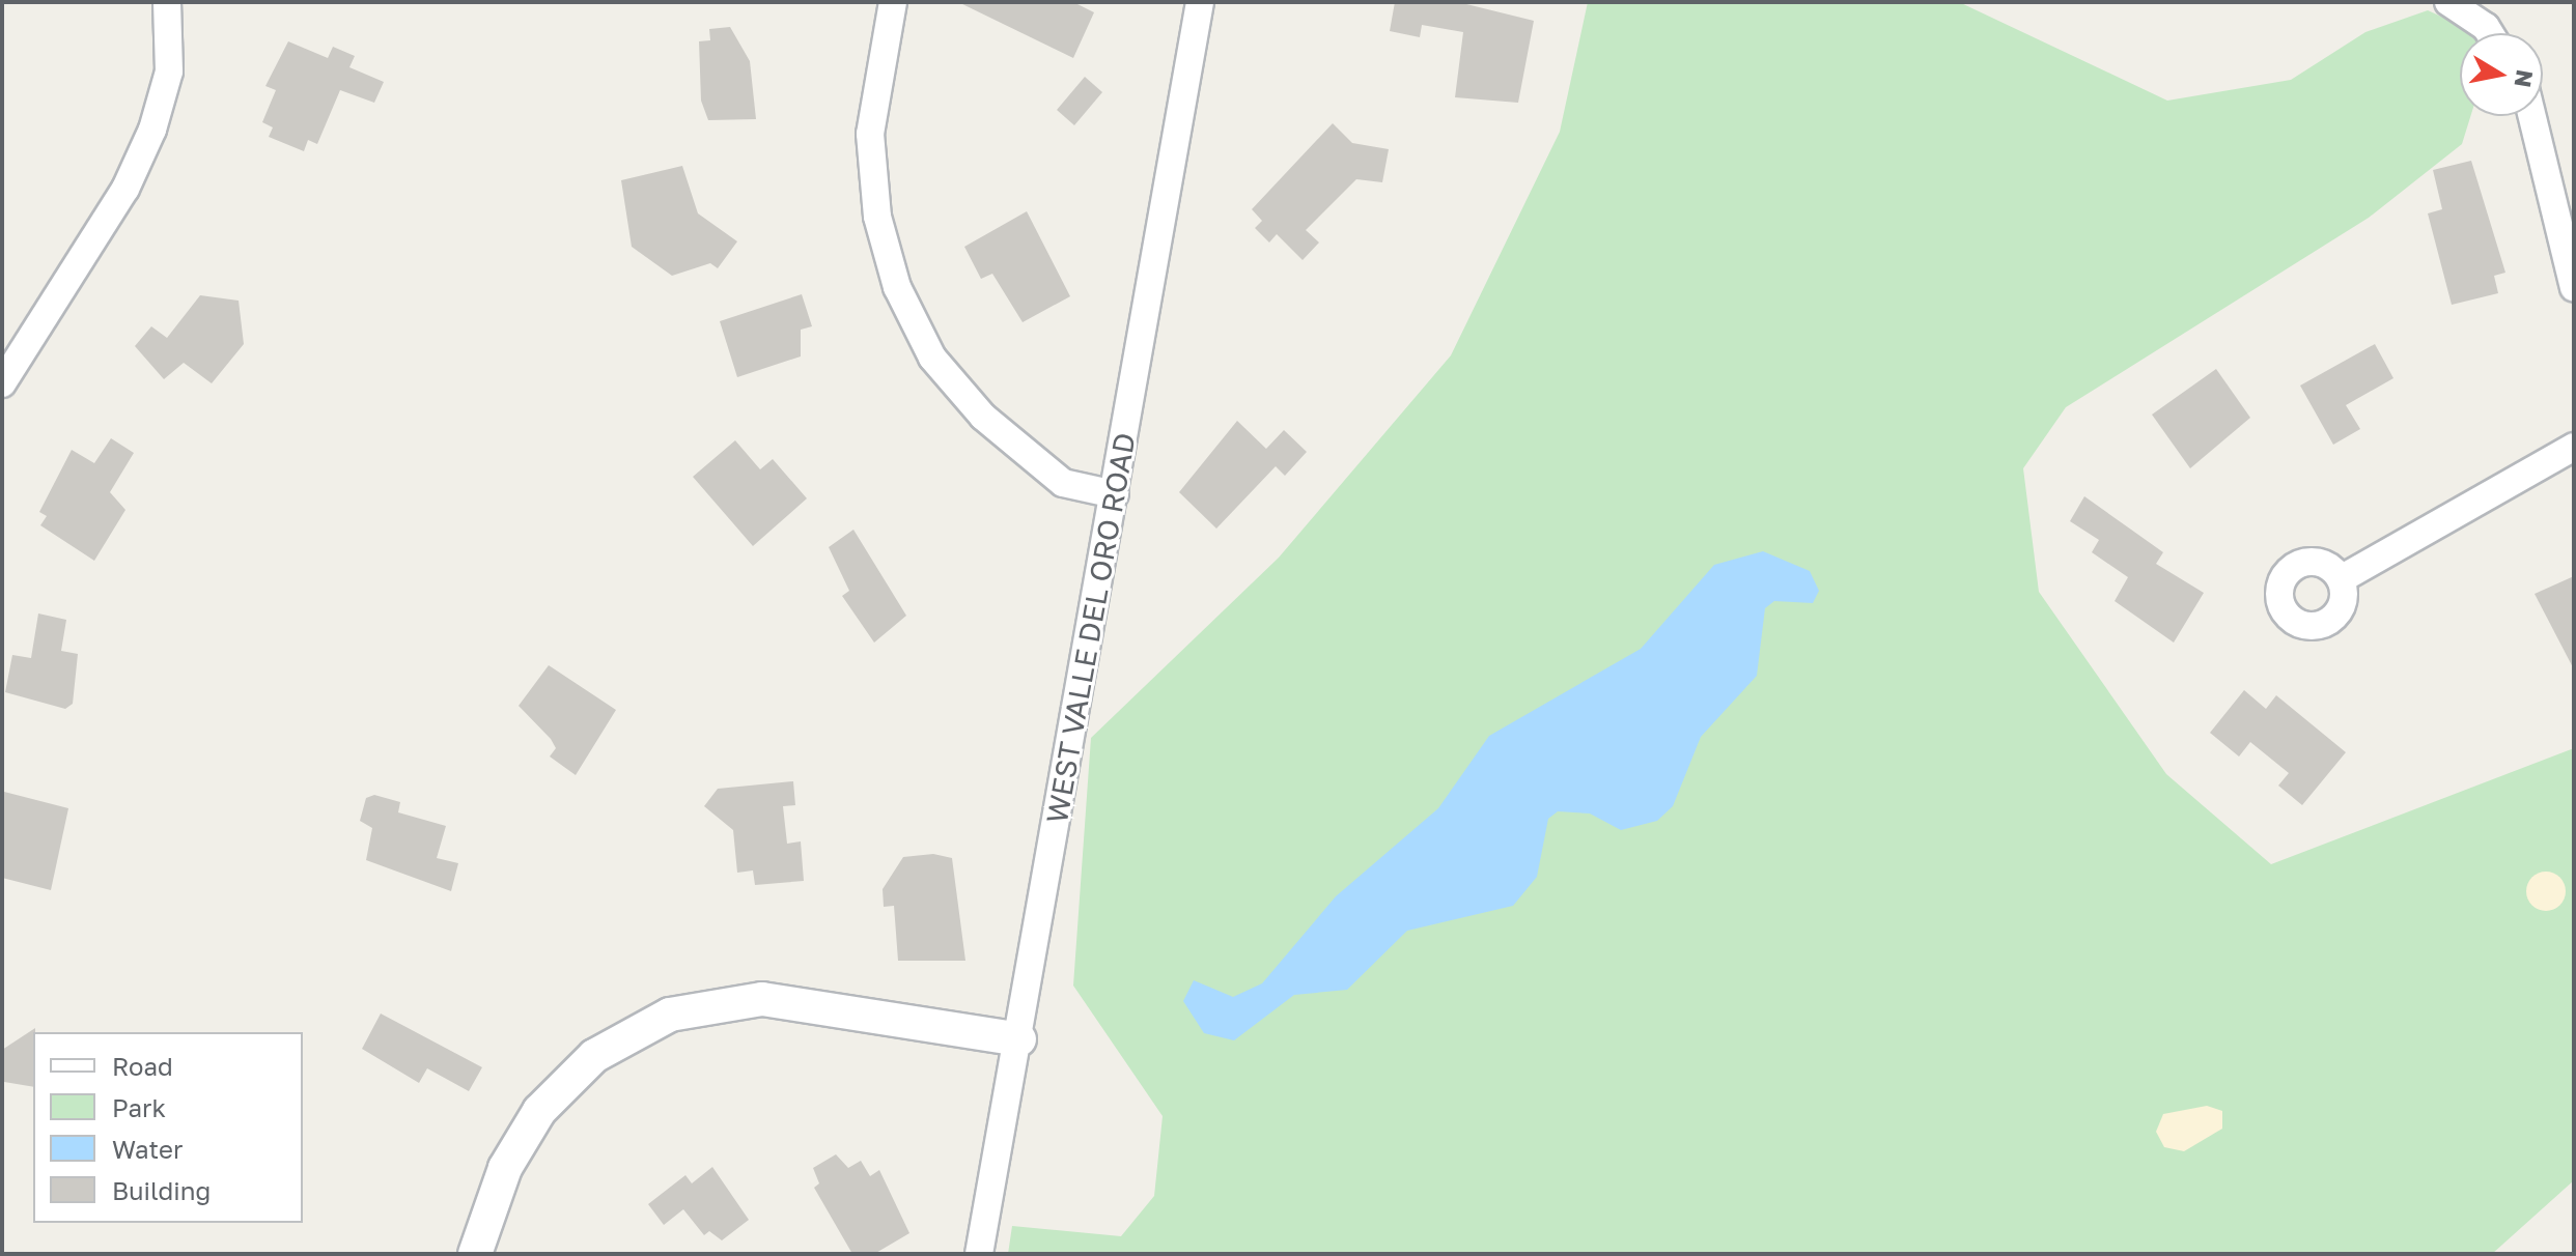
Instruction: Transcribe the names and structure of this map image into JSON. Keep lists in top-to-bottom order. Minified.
{"streets":{"street":["WEST VALLE DEL ORO ROAD"]},"legend":["Road","Park","Water","Building"],"north":"right"}
